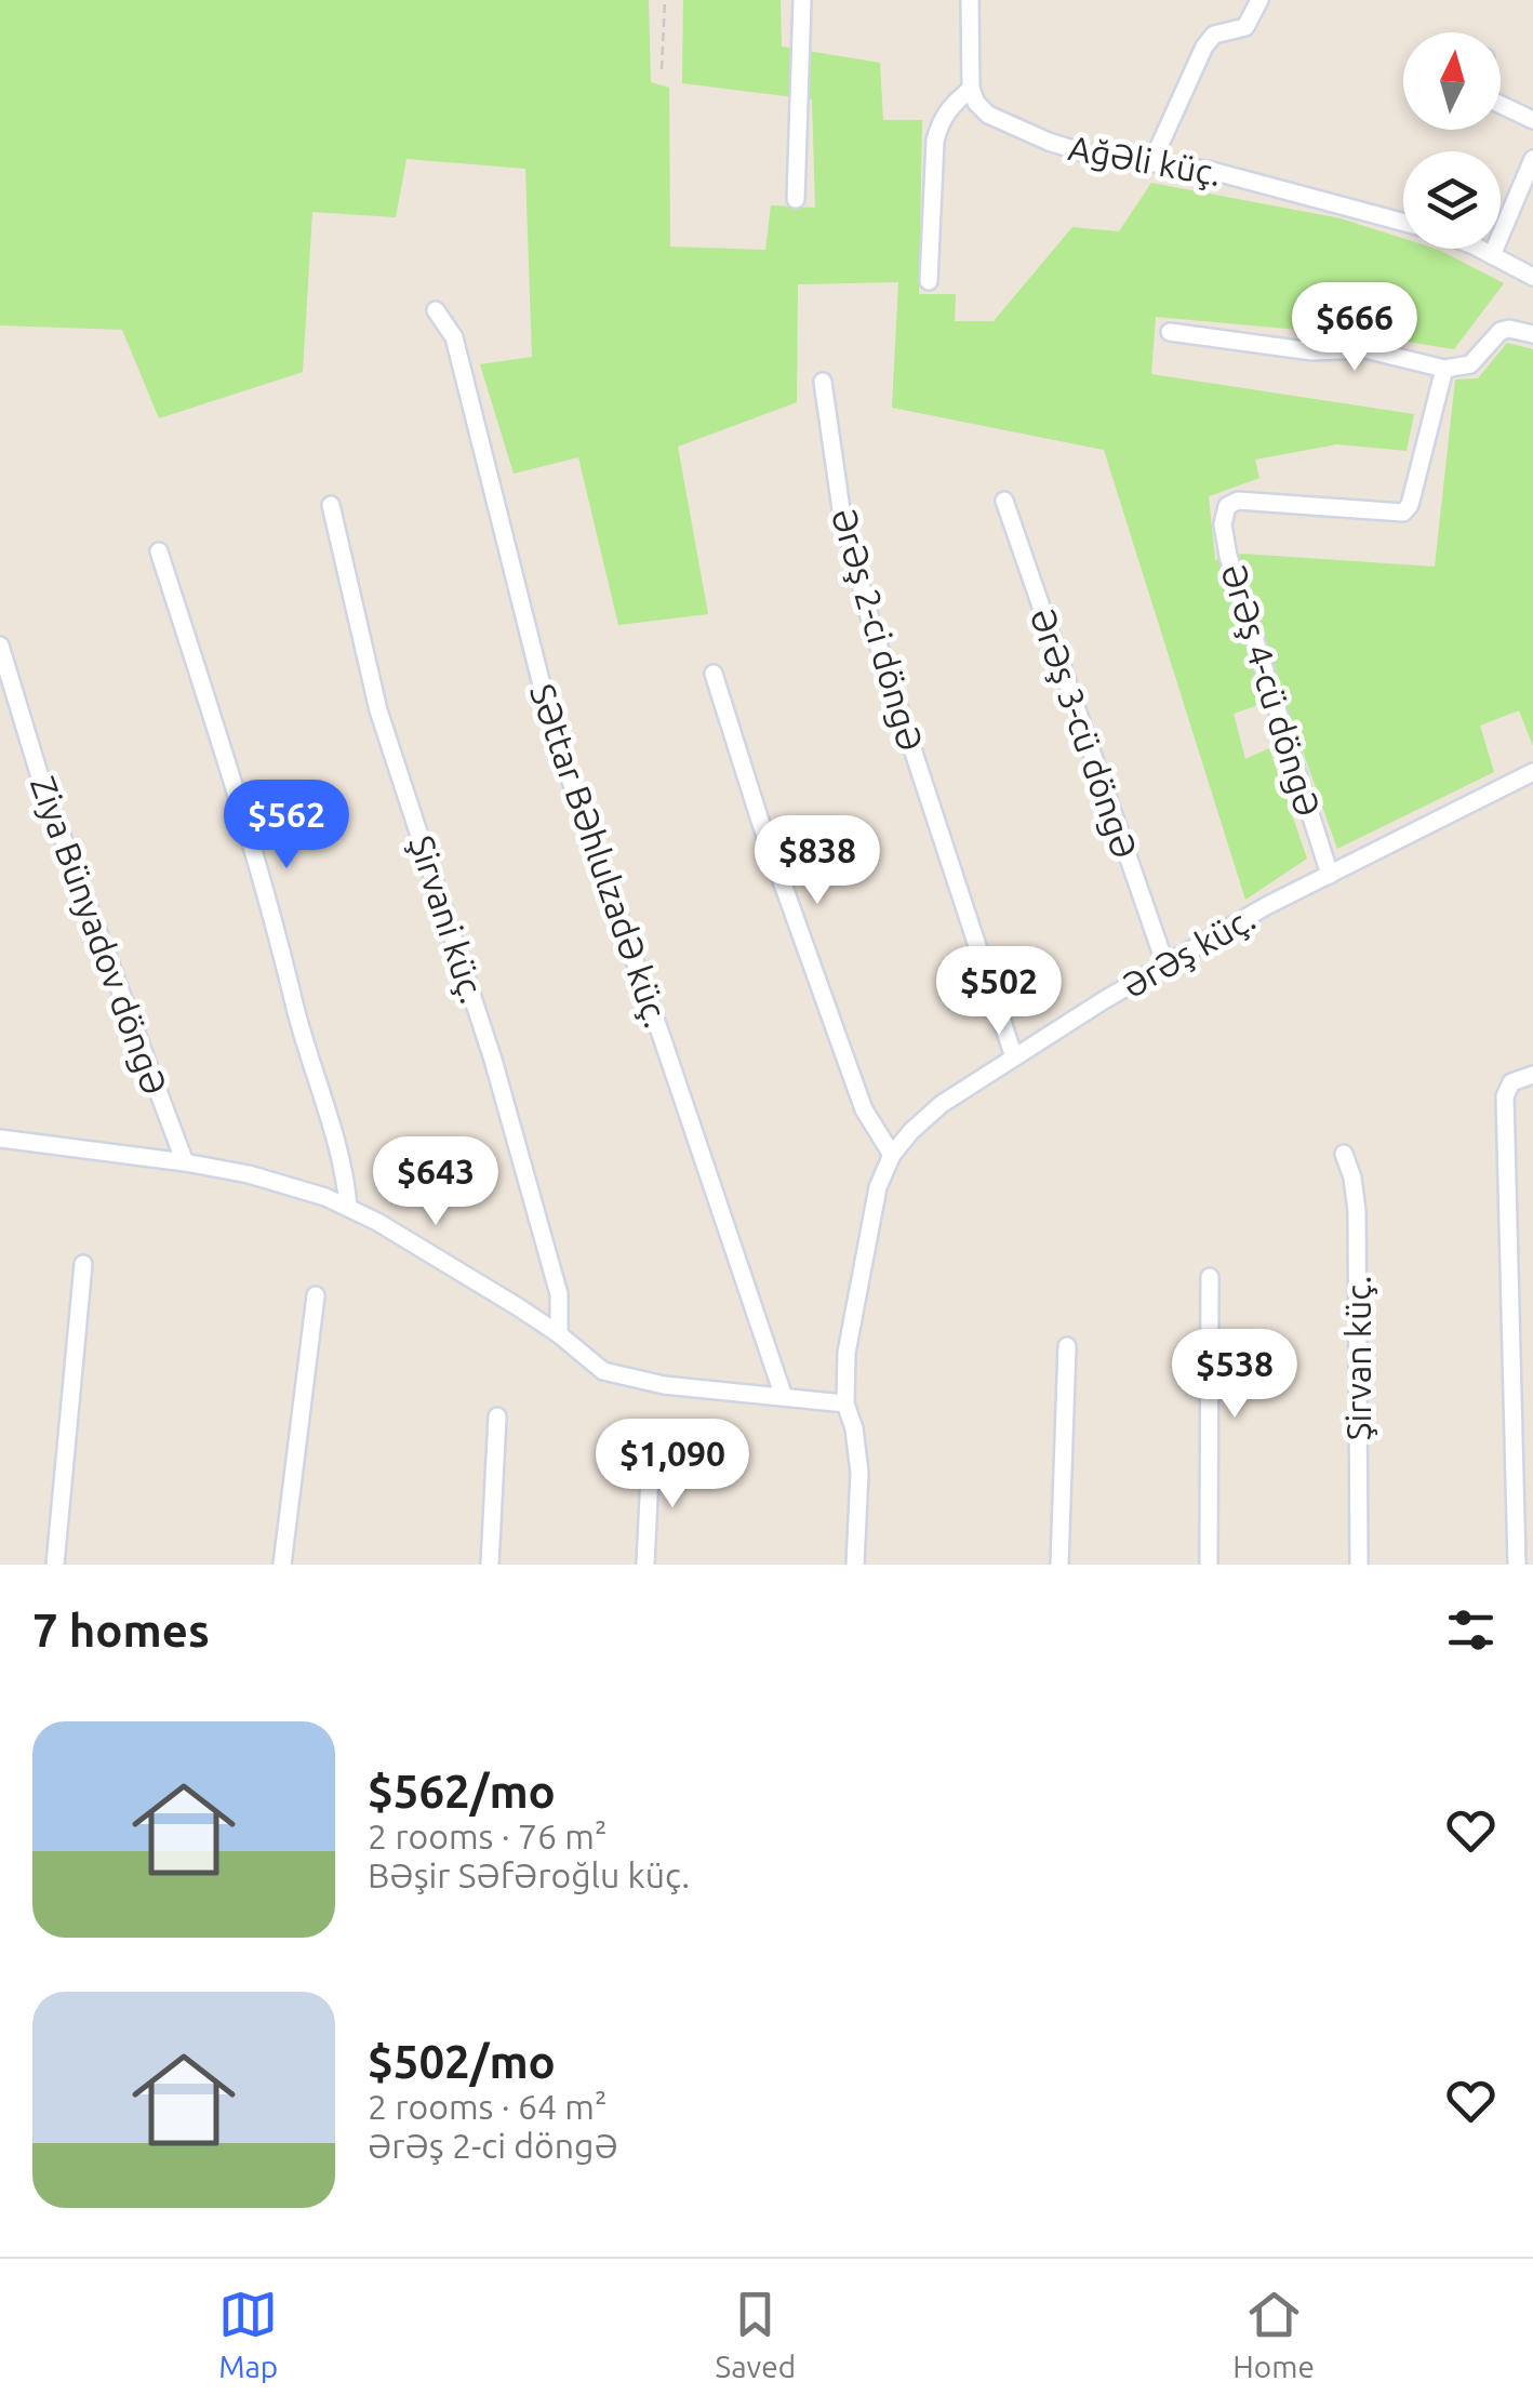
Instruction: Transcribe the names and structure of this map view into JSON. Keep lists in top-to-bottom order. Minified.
{"streets":{"street":["Ağəli küç.","Ərəş 2-ci döngə","Ərəş 4-cü döngə","Ərəş 3-cü döngə","Səttar Bəhlulzadə küç.","Şirvani küç.","Ziya Bünyadov döngə","Ərəş küç.","Şirvan küç."]},"crossings":[["Ərəş 2-ci döngə","Ərəş küç."],["Ərəş 4-cü döngə","Ərəş küç."],["Ərəş 3-cü döngə","Ərəş küç."]],"north":"top","page":{"price":["$666","$562","$838","$502","$643","$538","$1,090"],"heading":"7 homes","list":[{"name":"$562/mo","note":"2 rooms · 76 m² · Bəşir Səfəroğlu küç."},{"name":"$502/mo","note":"2 rooms · 64 m² · Ərəş 2-ci döngə"}],"tabs":["Map","Saved","Home"]}}
